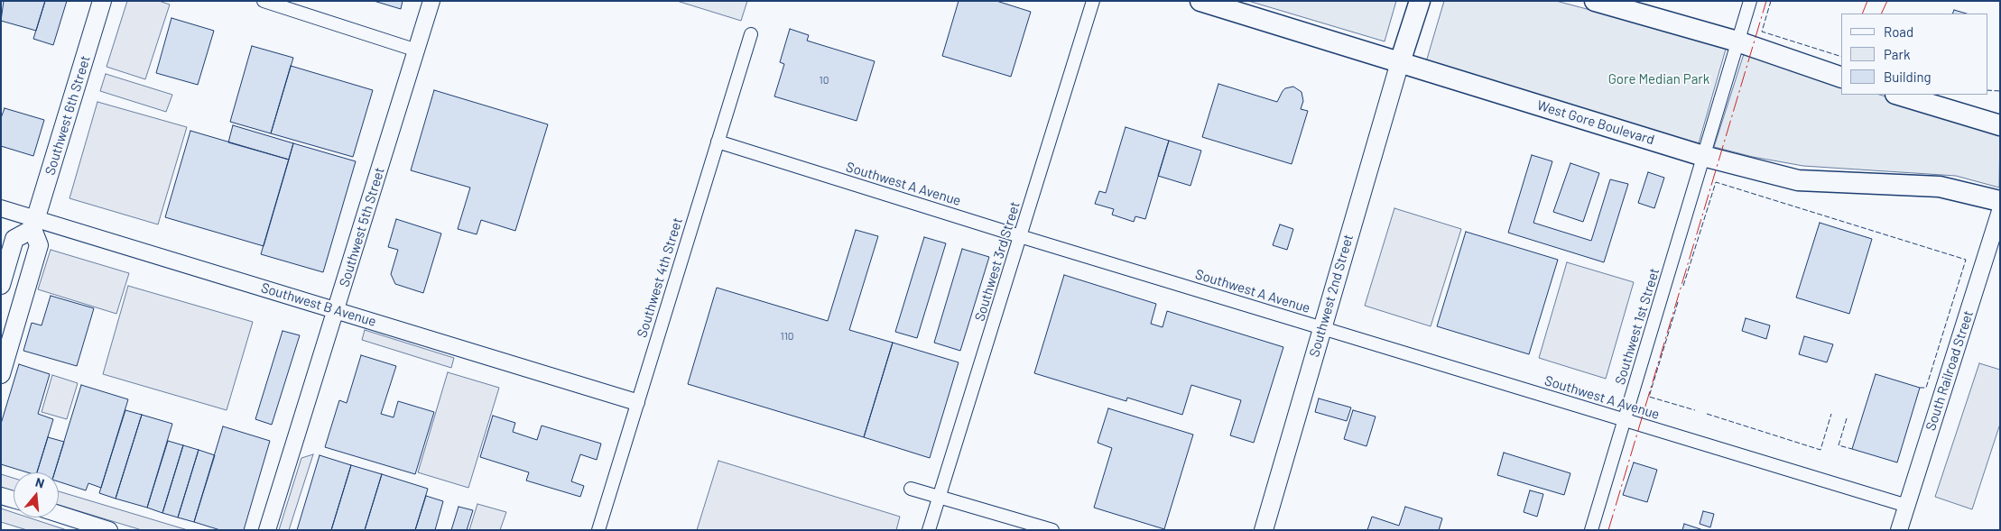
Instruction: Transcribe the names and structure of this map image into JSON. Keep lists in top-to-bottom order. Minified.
{"streets":{"main road":["Southwest 6th Street","West Gore Boulevard","Southwest 2nd Street"],"street":["Southwest A Avenue","Southwest 5th Street","Southwest 3rd Street","Southwest 4th Street","Southwest B Avenue","Southwest 1st Street","South Railroad Street"]},"crossings":[["Southwest 6th Street","Southwest B Avenue"],["West Gore Boulevard","Southwest 2nd Street"],["West Gore Boulevard","Southwest 1st Street"],["Southwest A Avenue","Southwest 3rd Street"],["Southwest A Avenue","Southwest 4th Street"],["Southwest A Avenue","Southwest 2nd Street"],["Southwest A Avenue","Southwest 1st Street"],["Southwest A Avenue","South Railroad Street"],["Southwest 5th Street","Southwest B Avenue"],["Southwest 4th Street","Southwest B Avenue"]],"parks":["Gore Median Park"],"house_numbers":["10","110"],"legend":["Road","Park","Building"],"north":"top"}
